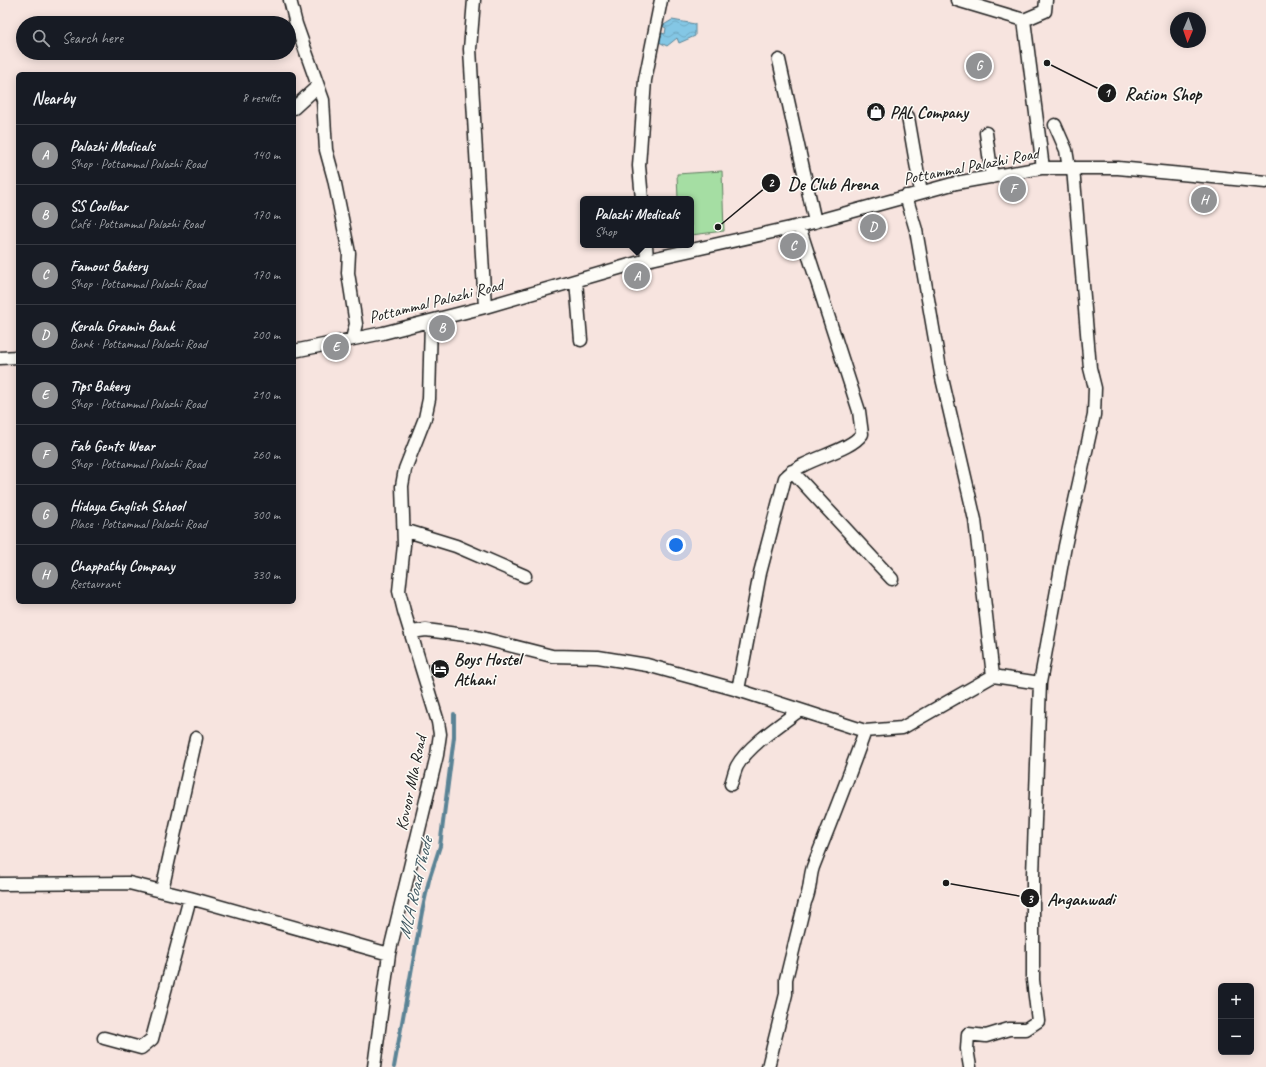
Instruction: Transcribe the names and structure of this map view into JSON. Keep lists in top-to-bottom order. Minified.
{"streets":{"street":["Pottammal Palazhi Road","Kovoor Mla Road"]},"crossings":[["Pottammal Palazhi Road","Kovoor Mla Road"]],"water":["MLA Road Thode"],"places":{"other":["Ration Shop","De Club Arena","Anganwadi"],"shop":["PAL Company"],"hotel":["Boys Hostel Athani"]},"north":"bottom","page":{"search":"Search here","pins":["G","F","H","D","C","A","B","E"],"heading":["Nearby","8 results"],"list":[{"mark":"A","name":"Palazhi Medicals","note":"Shop · Pottammal Palazhi Road","value":"140 m"},{"mark":"B","name":"SS Coolbar","note":"Café · Pottammal Palazhi Road","value":"170 m"},{"mark":"C","name":"Famous Bakery","note":"Shop · Pottammal Palazhi Road","value":"170 m"},{"mark":"D","name":"Kerala Gramin Bank","note":"Bank · Pottammal Palazhi Road","value":"200 m"},{"mark":"E","name":"Tips Bakery","note":"Shop · Pottammal Palazhi Road","value":"210 m"},{"mark":"F","name":"Fab Gents Wear","note":"Shop · Pottammal Palazhi Road","value":"260 m"},{"mark":"G","name":"Hidaya English School","note":"Place · Pottammal Palazhi Road","value":"300 m"},{"mark":"H","name":"Chappathy Company","note":"Restaurant","value":"330 m"}],"popup":["Palazhi Medicals","Shop"],"map_buttons":["+","−"]}}
